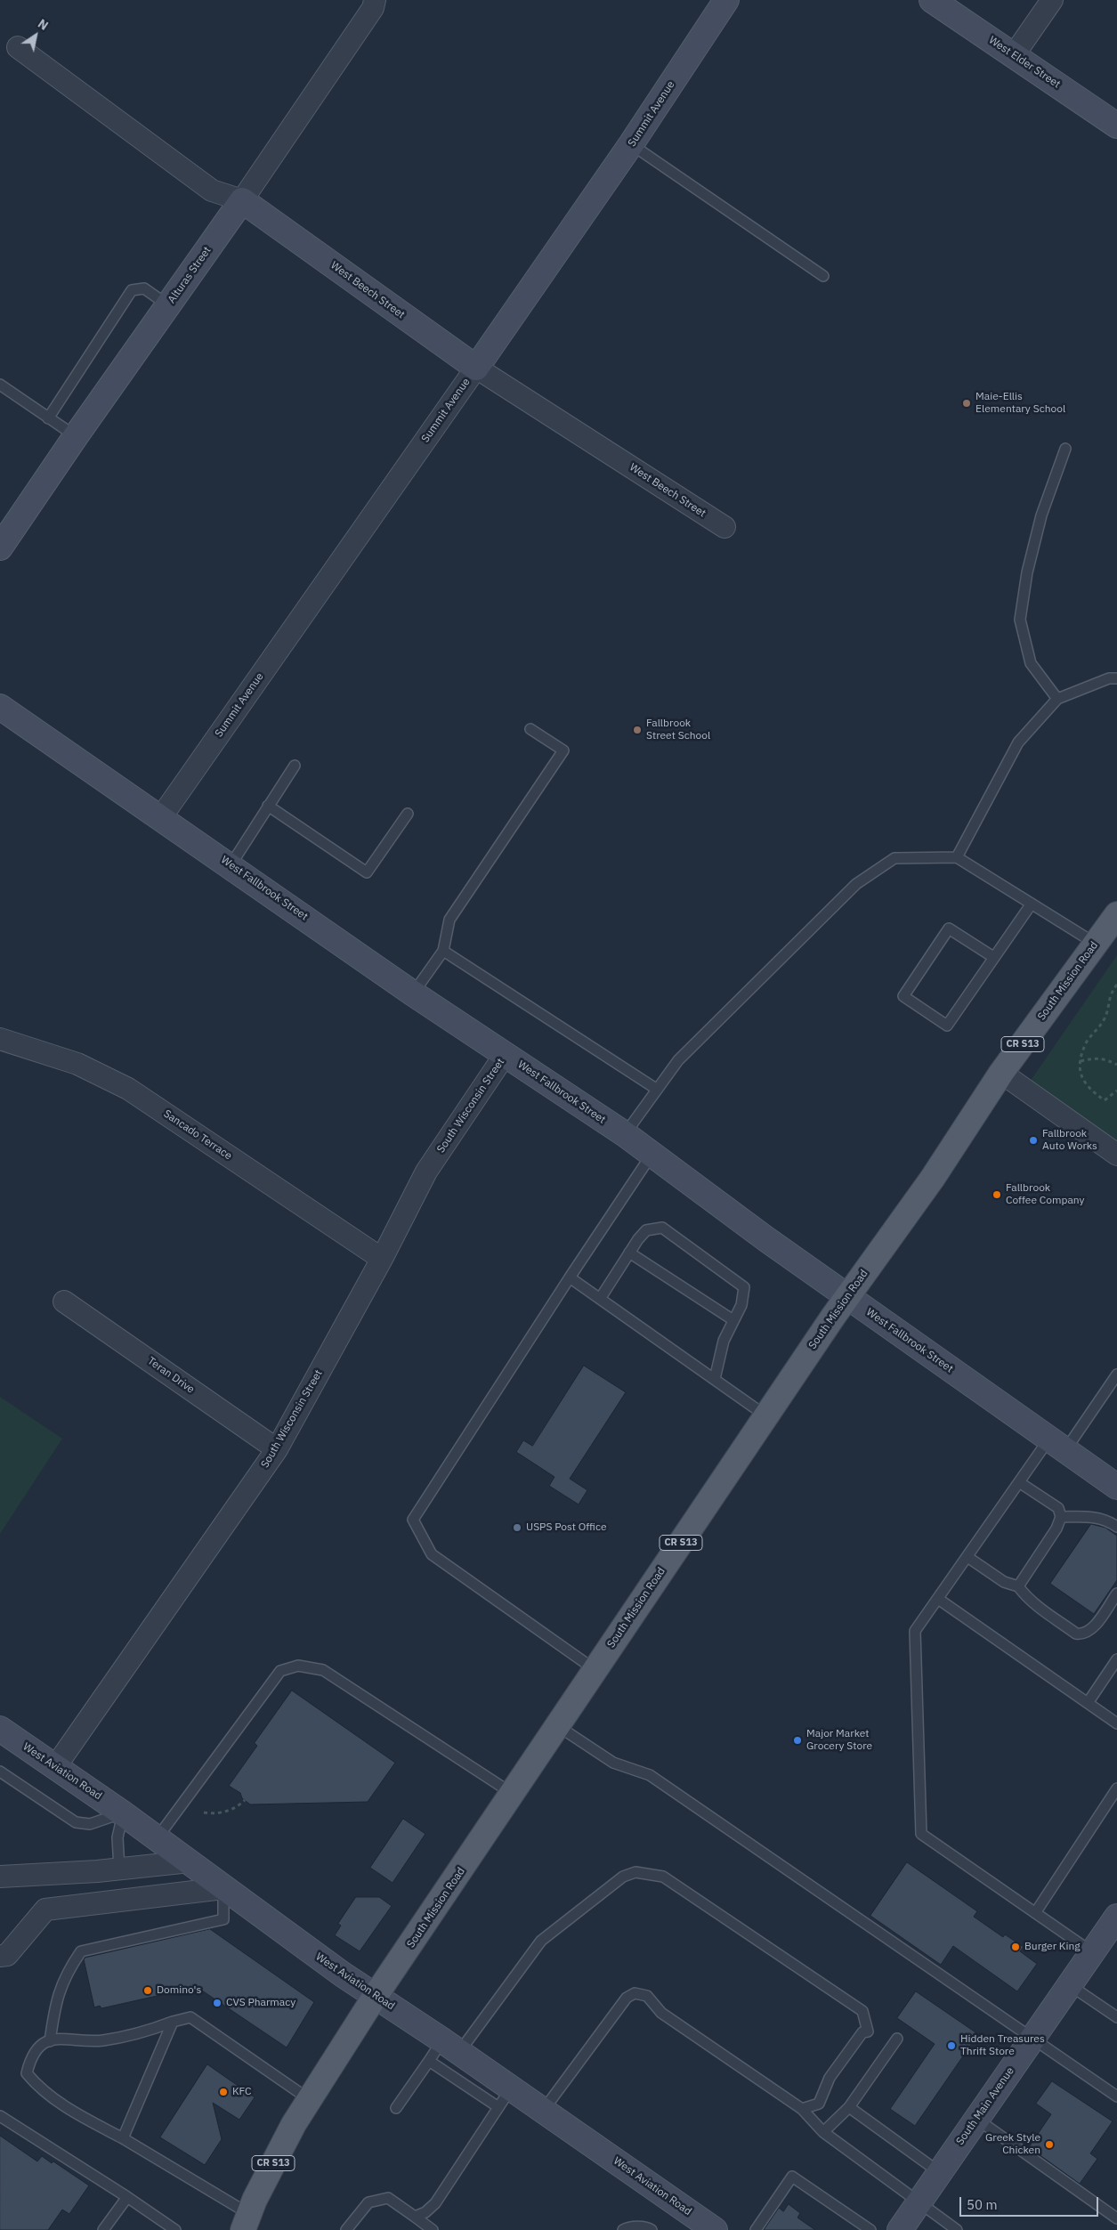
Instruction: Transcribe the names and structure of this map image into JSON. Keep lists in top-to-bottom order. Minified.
{"streets":{"main road":["South Mission Road","CR S13"],"street":["West Elder Street","Summit Avenue","Alturas Street","West Beech Street","West Fallbrook Street","South Wisconsin Street","Sancado Terrace","Teran Drive","West Aviation Road","South Main Avenue"]},"crossings":[["Summit Avenue","West Beech Street"],["Summit Avenue","West Fallbrook Street"],["Alturas Street","West Beech Street"],["West Fallbrook Street","South Mission Road"],["West Fallbrook Street","South Wisconsin Street"],["South Mission Road","West Aviation Road"],["South Wisconsin Street","Sancado Terrace"],["South Wisconsin Street","Teran Drive"],["South Wisconsin Street","West Aviation Road"]],"places":["Maie-Ellis Elementary School","Fallbrook Street School","Fallbrook Auto Works","Fallbrook Coffee Company","USPS Post Office","Major Market Grocery Store","Burger King","Domino's","CVS Pharmacy","Hidden Treasures Thrift Store","KFC","Greek Style Chicken"],"scale_bar":"50 m","north":"top right"}
